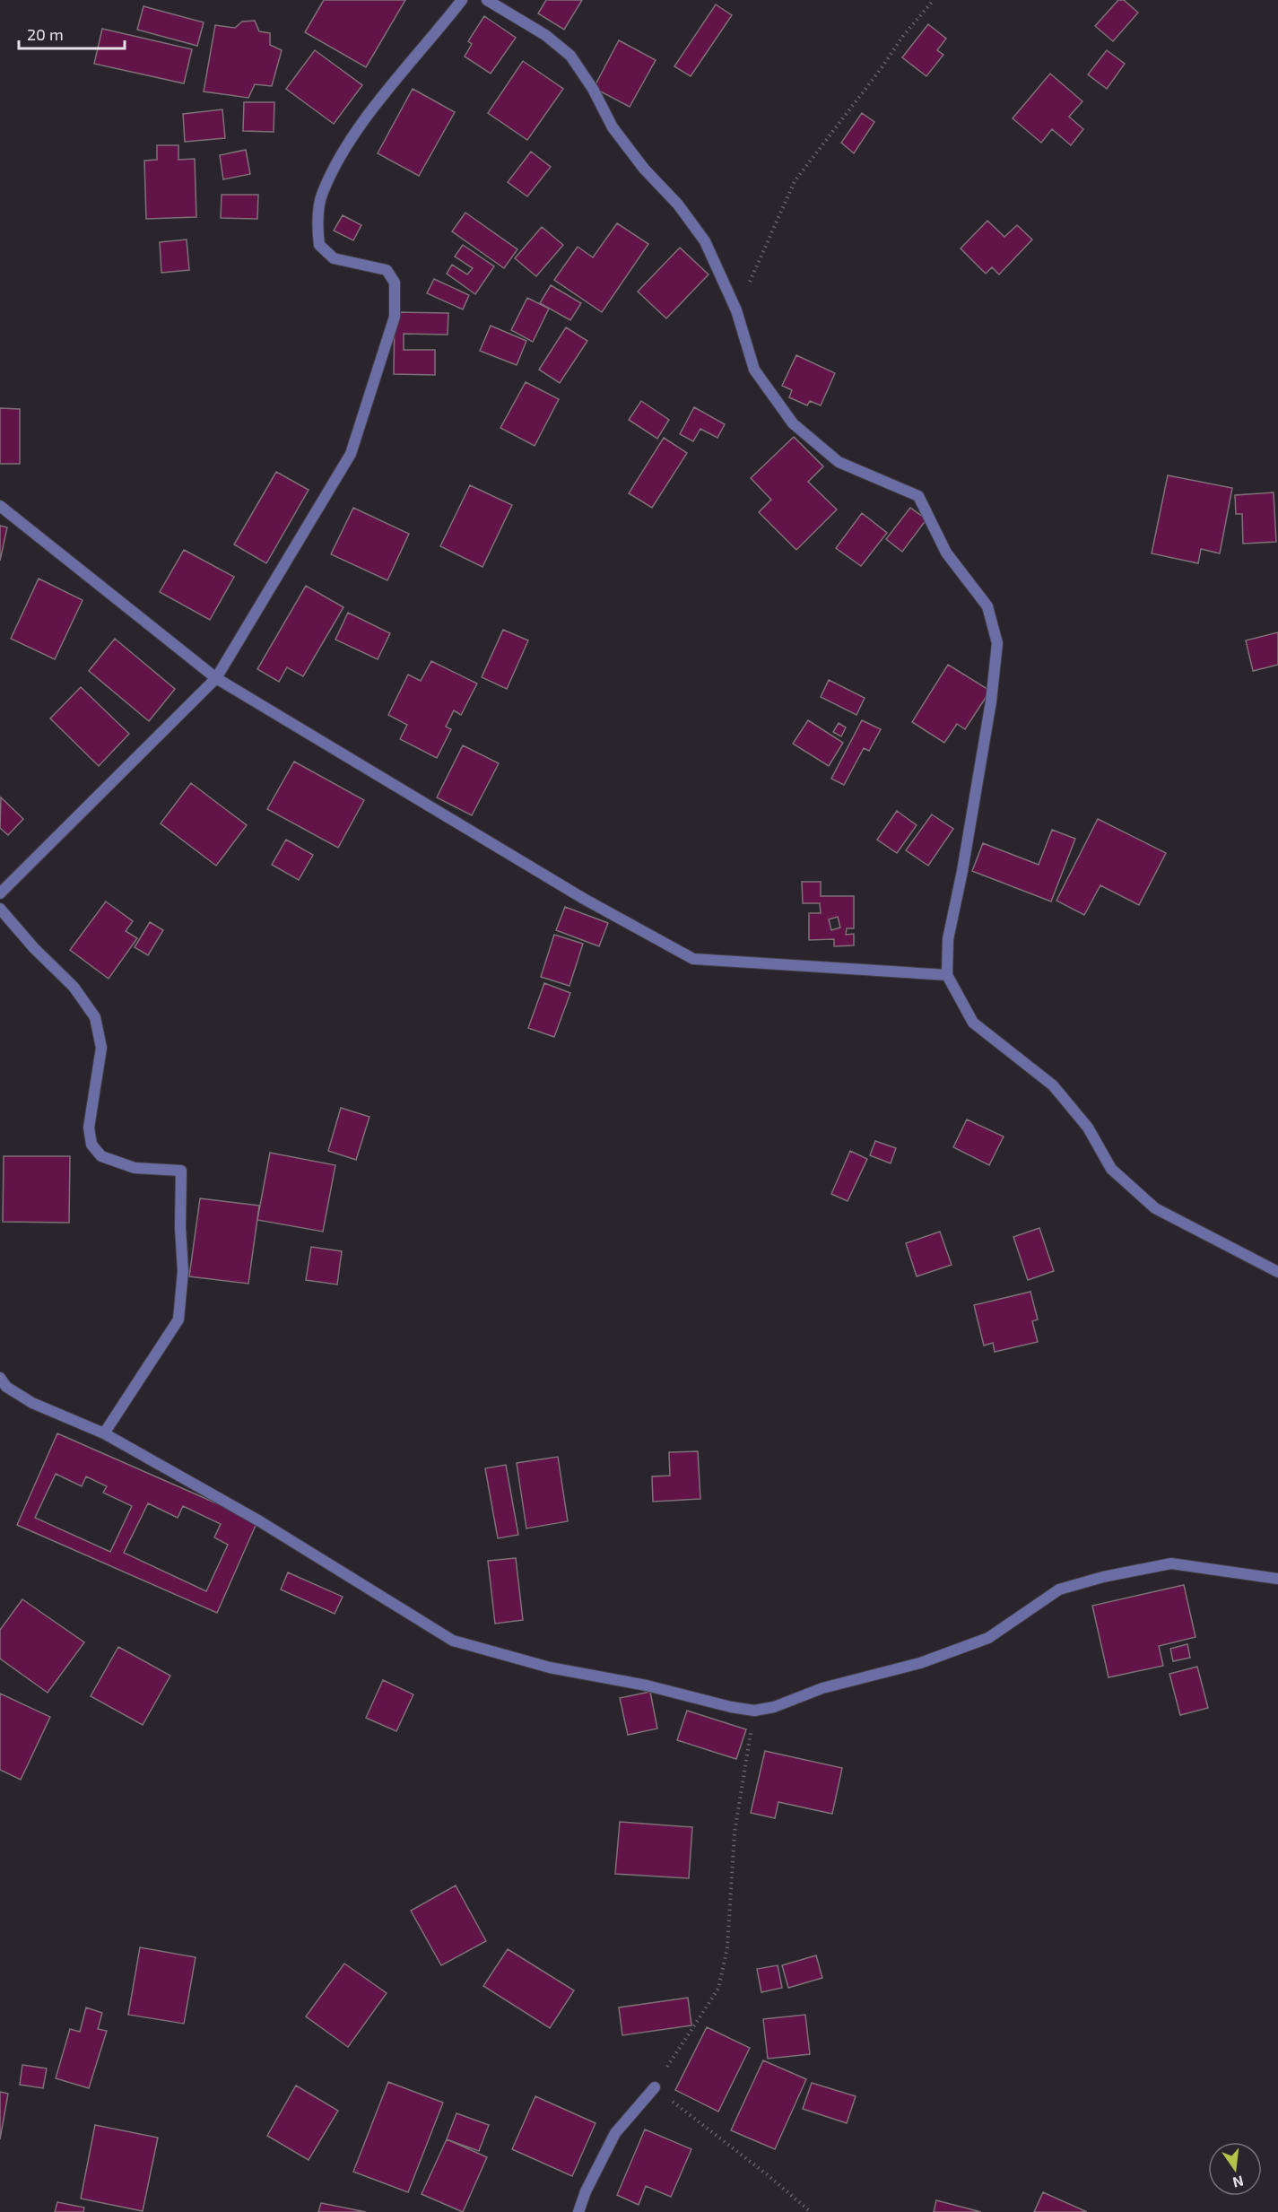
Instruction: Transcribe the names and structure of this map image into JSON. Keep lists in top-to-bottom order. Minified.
{"scale_bar":"20 m","north":"bottom"}
